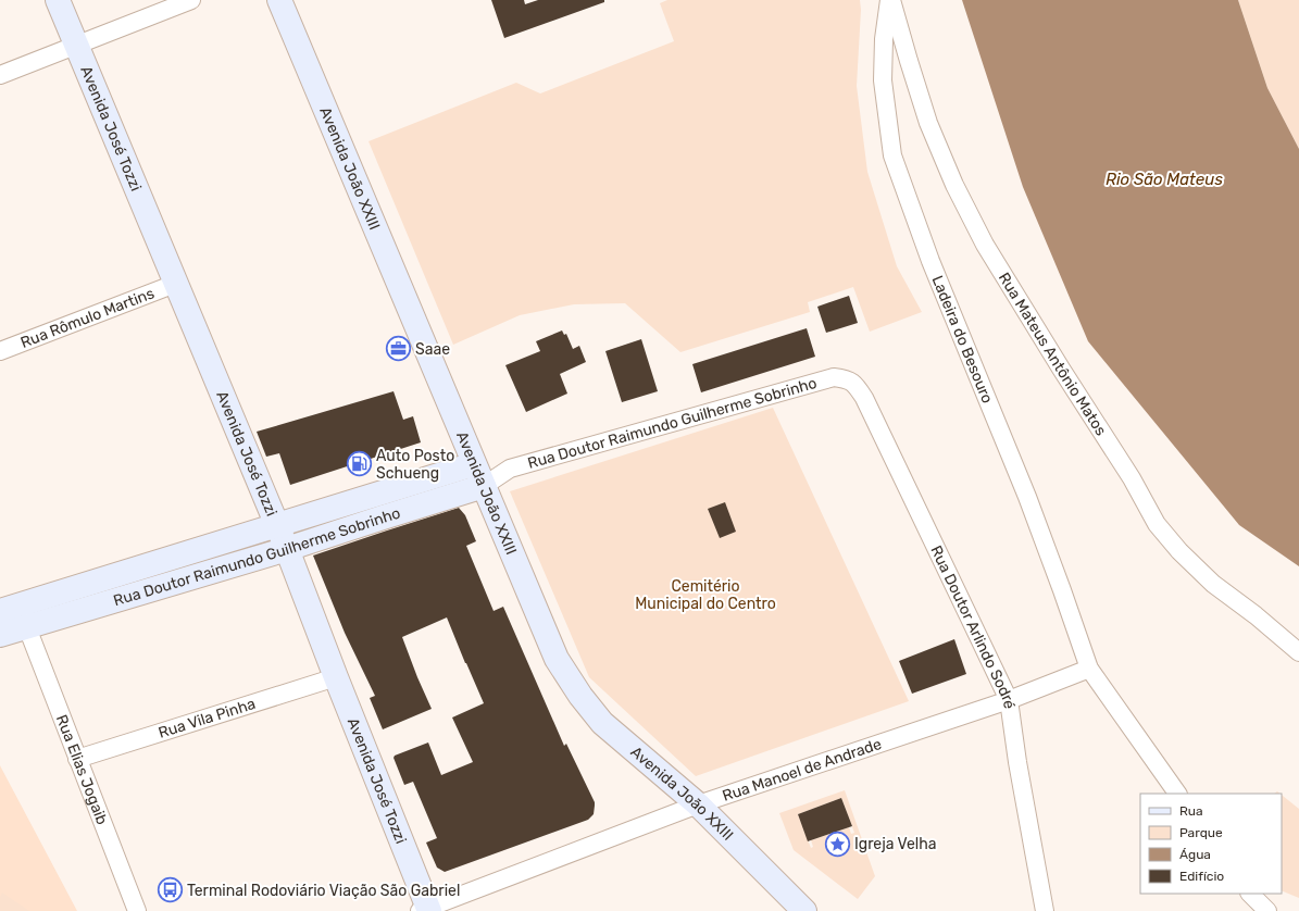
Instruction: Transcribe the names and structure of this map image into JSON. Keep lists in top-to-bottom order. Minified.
{"streets":{"street":["Avenida José Tozzi","Avenida João XXIII","Rua Rômulo Martins","Ladeira do Besouro","Rua Mateus Antônio Matos","Rua Doutor Raimundo Guilherme Sobrinho","Rua Doutor Arlindo Sodré","Rua Vila Pinha","Rua Elias Jogaib","Rua Manoel de Andrade"]},"crossings":[["Avenida José Tozzi","Rua Rômulo Martins"],["Avenida José Tozzi","Rua Doutor Raimundo Guilherme Sobrinho"],["Avenida José Tozzi","Rua Vila Pinha"],["Avenida José Tozzi","Rua Manoel de Andrade"],["Avenida João XXIII","Rua Doutor Raimundo Guilherme Sobrinho"],["Avenida João XXIII","Rua Manoel de Andrade"],["Ladeira do Besouro","Rua Mateus Antônio Matos"],["Ladeira do Besouro","Rua Manoel de Andrade"],["Rua Doutor Raimundo Guilherme Sobrinho","Rua Doutor Arlindo Sodré"],["Rua Doutor Raimundo Guilherme Sobrinho","Rua Elias Jogaib"],["Rua Doutor Arlindo Sodré","Rua Manoel de Andrade"],["Rua Vila Pinha","Rua Elias Jogaib"]],"water":["Rio São Mateus"],"parks":["Cemitério Municipal do Centro"],"places":{"office":["Saae"],"fuel station":["Auto Posto Schueng"],"place":["Igreja Velha"],"bus stop":["Terminal Rodoviário Viação São Gabriel"]},"legend":["Rua","Parque","Água","Edifício"]}
